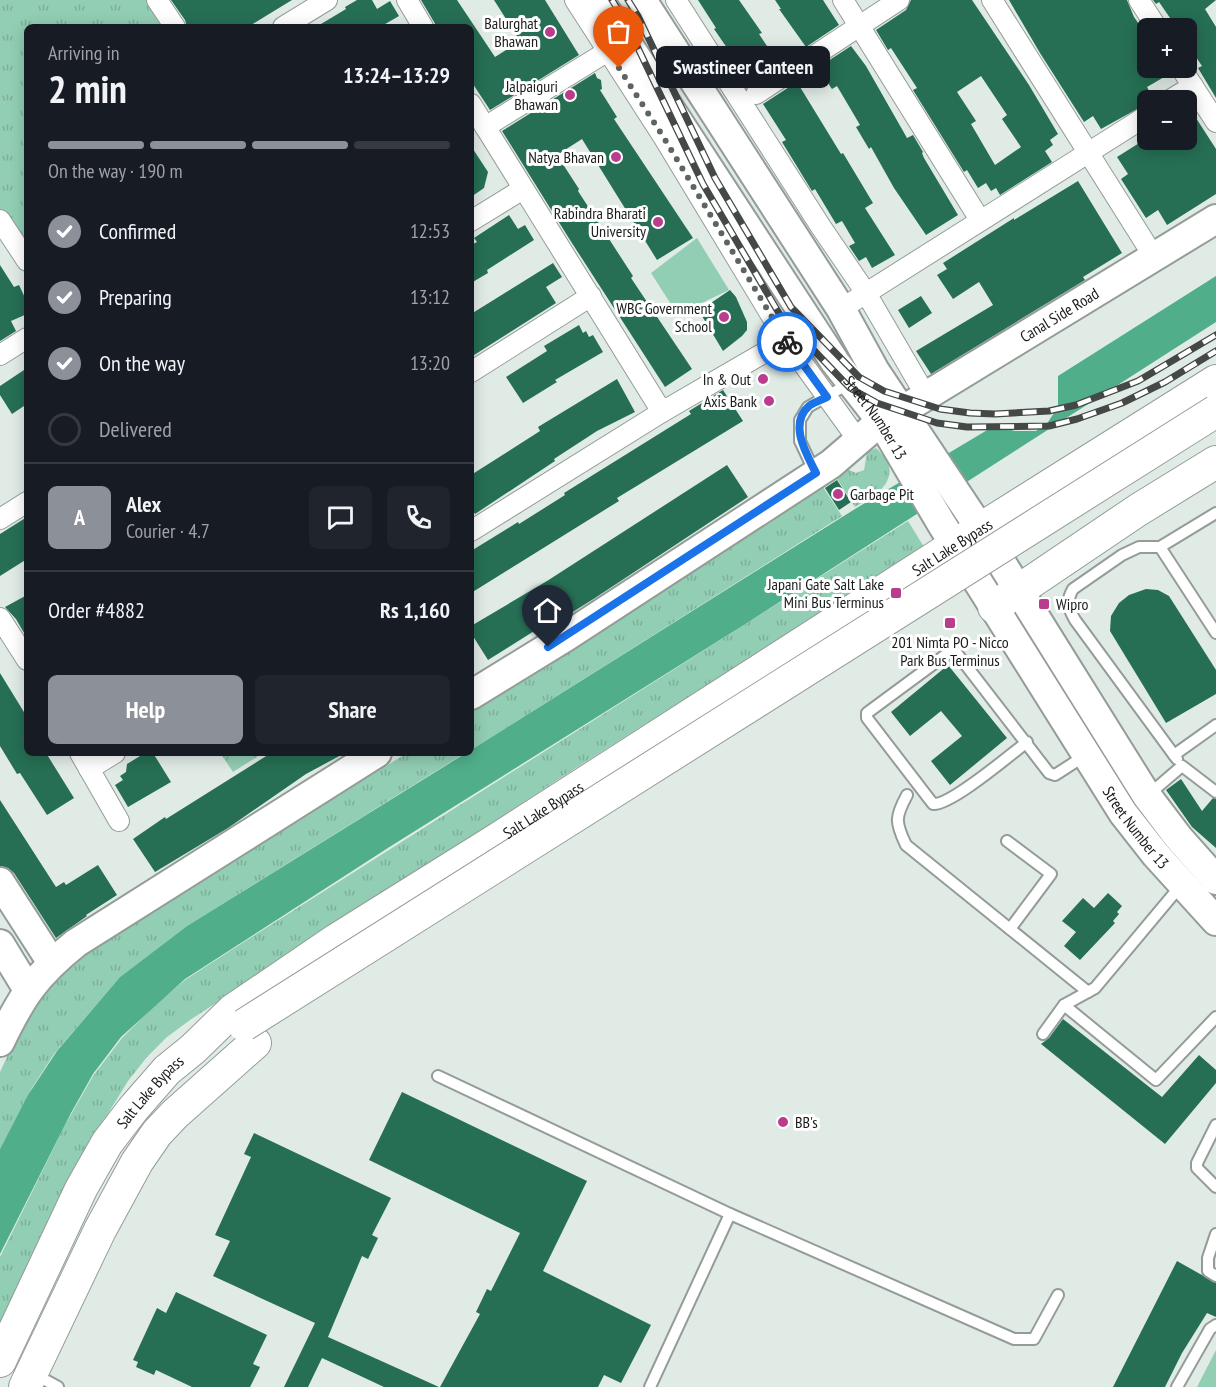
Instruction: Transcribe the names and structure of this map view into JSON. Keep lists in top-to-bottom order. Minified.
{"streets":{"main road":["Canal Side Road","Street Number 13","Salt Lake Bypass"]},"crossings":[["Canal Side Road","Street Number 13"],["Street Number 13","Salt Lake Bypass"]],"places":{"other":["Balurghat Bhawan","Swastineer Canteen","Jalpaiguri Bhawan","Natya Bhavan","Rabindra Bharati University","WBC Government School","In & Out","Axis Bank","Garbage Pit","BB's"],"transit":["Japani Gate Salt Lake Mini Bus Terminus","Wipro","201 Nimta PO - Nicco Park Bus Terminus"]},"page":{"map_buttons":["+","−"],"heading":["2 min","Arriving in","13:24–13:29"],"panel":["Alex","Courier · 4.7","Order #4882","Rs 1,160"],"bubble":"Swastineer Canteen","bar":"On the way · 190 m","list":[["Confirmed","12:53"],["Preparing","13:12"],["On the way","13:20"],"Delivered"],"round":"A","buttons":["Help","Share"]}}
